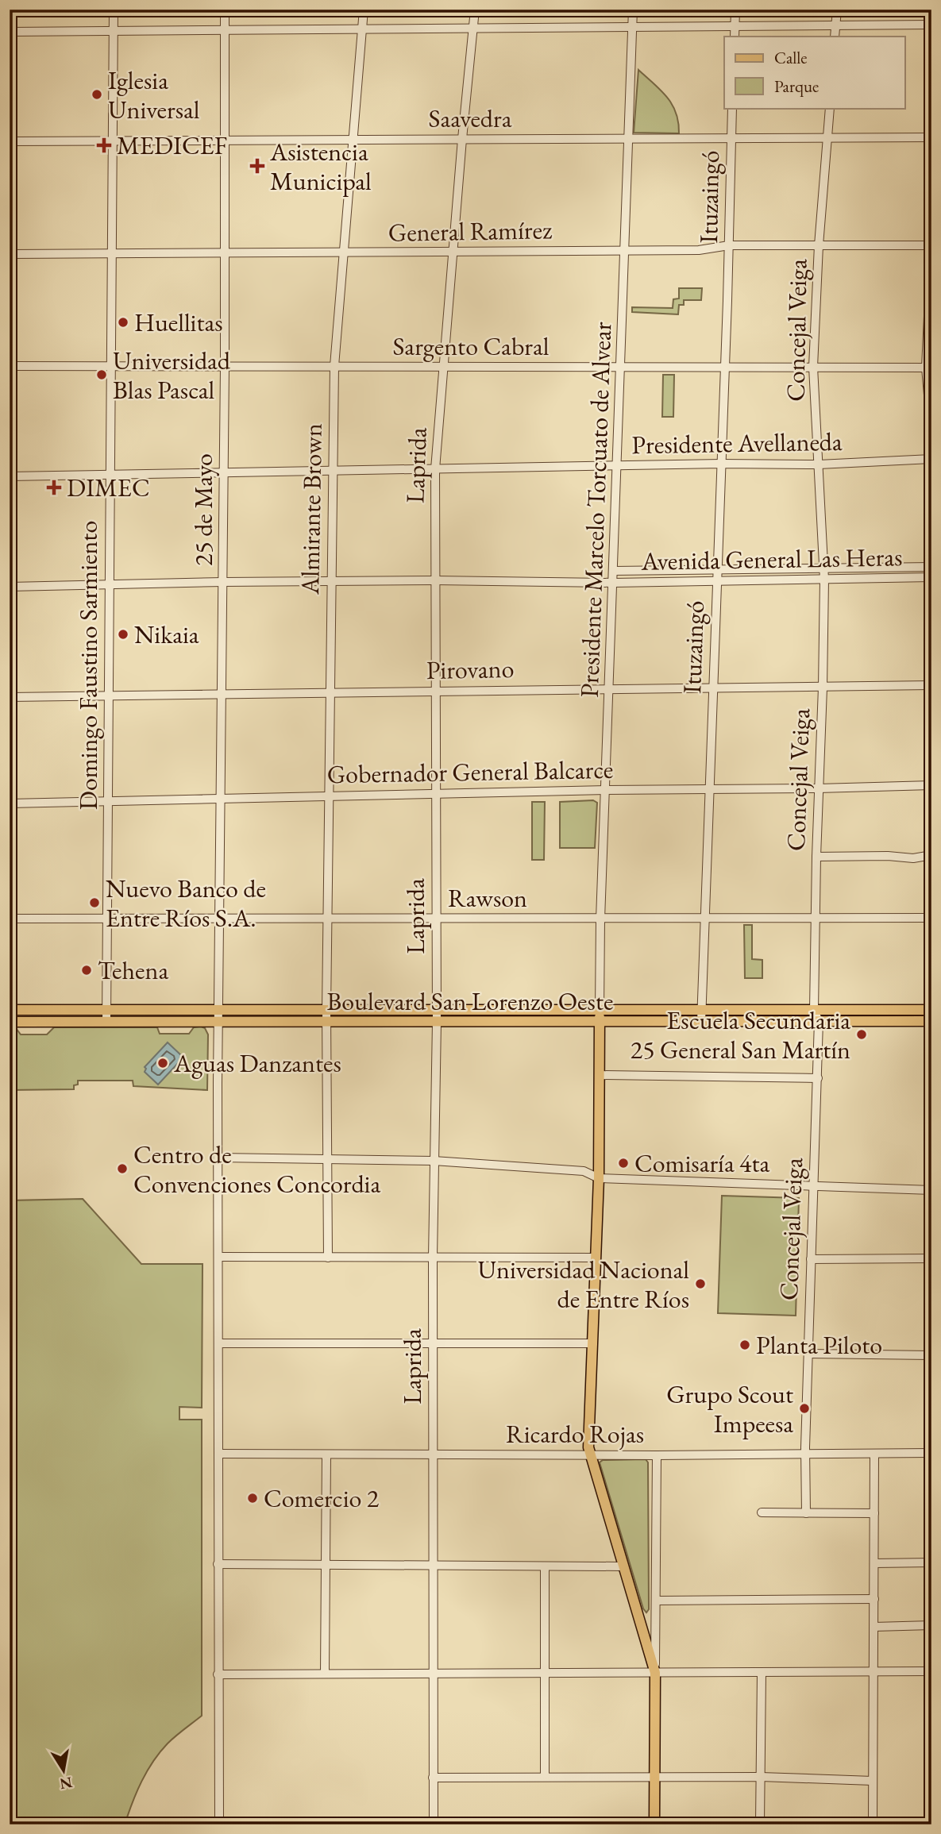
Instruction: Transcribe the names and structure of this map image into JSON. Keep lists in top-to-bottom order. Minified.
{"streets":{"main road":["Boulevard San Lorenzo Oeste"],"street":["Saavedra","Ituzaingó","General Ramírez","Concejal Veiga","Sargento Cabral","Presidente Avellaneda","Laprida","Almirante Brown","25 de Mayo","Presidente Marcelo Torcuato de Alvear","Avenida General Las Heras","Domingo Faustino Sarmiento","Pirovano","Gobernador General Balcarce","Rawson","Ricardo Rojas"]},"crossings":[["Saavedra","Ituzaingó"],["Saavedra","Concejal Veiga"],["Saavedra","Laprida"],["Saavedra","Almirante Brown"],["Saavedra","25 de Mayo"],["Saavedra","Presidente Marcelo Torcuato de Alvear"],["Saavedra","Domingo Faustino Sarmiento"],["Ituzaingó","General Ramírez"],["Ituzaingó","Sargento Cabral"],["Ituzaingó","Presidente Avellaneda"],["Ituzaingó","Avenida General Las Heras"],["Ituzaingó","Pirovano"],["Ituzaingó","Gobernador General Balcarce"],["Ituzaingó","Rawson"],["Ituzaingó","Boulevard San Lorenzo Oeste"],["General Ramírez","Concejal Veiga"],["General Ramírez","Laprida"],["General Ramírez","Almirante Brown"],["General Ramírez","25 de Mayo"],["General Ramírez","Presidente Marcelo Torcuato de Alvear"],["General Ramírez","Domingo Faustino Sarmiento"],["Concejal Veiga","Sargento Cabral"],["Concejal Veiga","Presidente Avellaneda"],["Concejal Veiga","Avenida General Las Heras"],["Concejal Veiga","Pirovano"],["Concejal Veiga","Gobernador General Balcarce"],["Concejal Veiga","Rawson"],["Concejal Veiga","Boulevard San Lorenzo Oeste"],["Concejal Veiga","Ricardo Rojas"],["Sargento Cabral","Laprida"],["Sargento Cabral","Almirante Brown"],["Sargento Cabral","25 de Mayo"],["Sargento Cabral","Presidente Marcelo Torcuato de Alvear"],["Sargento Cabral","Domingo Faustino Sarmiento"],["Presidente Avellaneda","Laprida"],["Presidente Avellaneda","Almirante Brown"],["Presidente Avellaneda","25 de Mayo"],["Presidente Avellaneda","Presidente Marcelo Torcuato de Alvear"],["Presidente Avellaneda","Domingo Faustino Sarmiento"],["Laprida","Avenida General Las Heras"],["Laprida","Pirovano"],["Laprida","Gobernador General Balcarce"],["Laprida","Rawson"],["Laprida","Boulevard San Lorenzo Oeste"],["Laprida","Ricardo Rojas"],["Almirante Brown","Avenida General Las Heras"],["Almirante Brown","Pirovano"],["Almirante Brown","Gobernador General Balcarce"],["Almirante Brown","Rawson"],["Almirante Brown","Boulevard San Lorenzo Oeste"],["25 de Mayo","Avenida General Las Heras"],["25 de Mayo","Pirovano"],["25 de Mayo","Gobernador General Balcarce"],["25 de Mayo","Rawson"],["25 de Mayo","Boulevard San Lorenzo Oeste"],["25 de Mayo","Ricardo Rojas"],["Presidente Marcelo Torcuato de Alvear","Avenida General Las Heras"],["Presidente Marcelo Torcuato de Alvear","Pirovano"],["Presidente Marcelo Torcuato de Alvear","Gobernador General Balcarce"],["Presidente Marcelo Torcuato de Alvear","Rawson"],["Presidente Marcelo Torcuato de Alvear","Boulevard San Lorenzo Oeste"],["Avenida General Las Heras","Domingo Faustino Sarmiento"],["Domingo Faustino Sarmiento","Pirovano"],["Domingo Faustino Sarmiento","Gobernador General Balcarce"],["Domingo Faustino Sarmiento","Rawson"],["Domingo Faustino Sarmiento","Boulevard San Lorenzo Oeste"]],"places":{"other":["Iglesia Universal","Huellitas","Universidad Blas Pascal","Nikaia","Nuevo Banco de Entre Ríos S.A.","Tehena","Escuela Secundaria 25 General San Martín","Aguas Danzantes","Comisaría 4ta","Centro de Convenciones Concordia","Universidad Nacional de Entre Ríos","Planta Piloto","Grupo Scout Impeesa","Comercio 2"],"health":["MEDICEF","Asistencia Municipal","DIMEC"]},"legend":["Calle","Parque"],"north":"bottom"}
